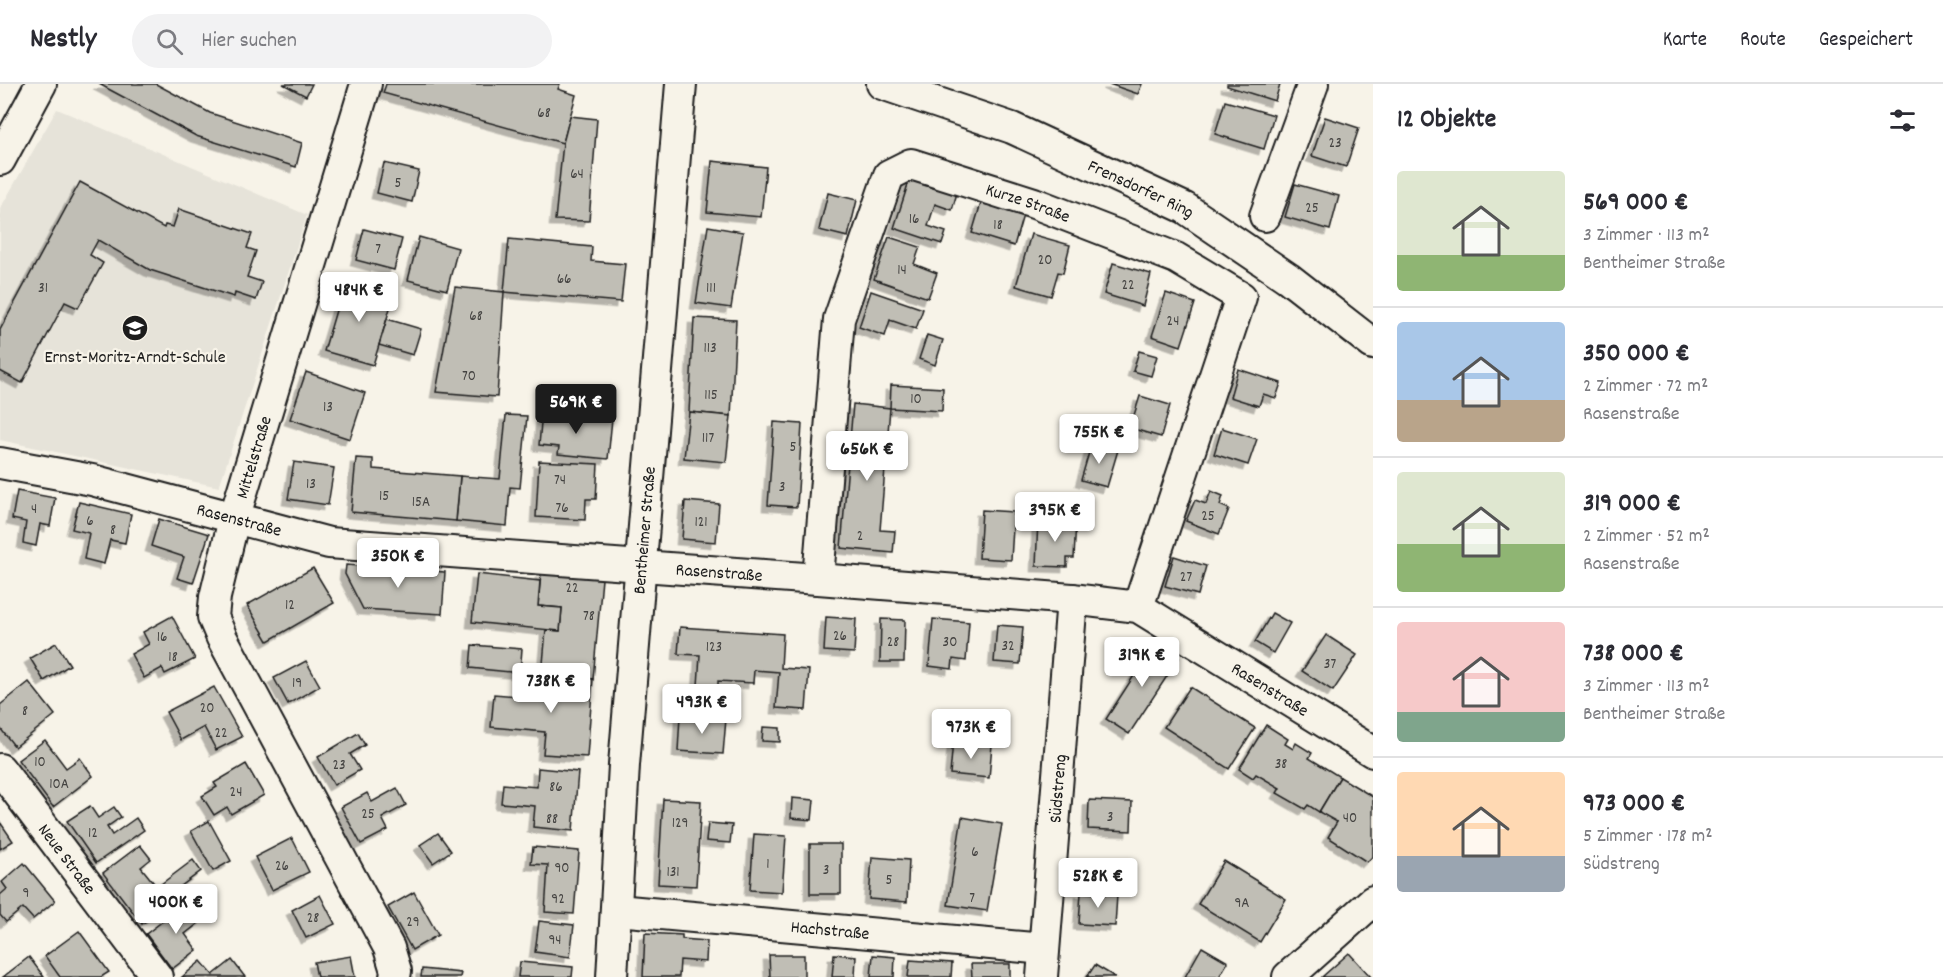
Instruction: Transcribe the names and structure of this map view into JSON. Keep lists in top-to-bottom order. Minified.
{"streets":{"street":["Frensdorfer Ring","Kurze Straße","Mittelstraße","Rasenstraße","Bentheimer Straße","Südstreng","Neue Straße","Hachstraße"]},"crossings":[["Kurze Straße","Rasenstraße"],["Mittelstraße","Rasenstraße"],["Rasenstraße","Bentheimer Straße"],["Rasenstraße","Südstreng"],["Bentheimer Straße","Hachstraße"],["Südstreng","Hachstraße"]],"places":{"school or university":["Ernst-Moritz-Arndt-Schule"]},"house_numbers":["68","23","64","5","25","16","18","7","20","14","66","22","31","111","68","24","113","70","115","10","13","117","5","74","13","3","15","15A","76","4","25","6","121","8","2","27","22","12","78","26","16","28","30","32","123","18","37","19","20","8","22","10","38","23","10A","86","24","25","3","40","88","129","12","6","1","26","90","3","131","5","9","7","92","9A","28","29","94"],"page":{"header":"Nestly","search":"Hier suchen","nav":["Karte","Route","Gespeichert"],"heading":"12 Objekte","list":[{"name":"569 000 €","note":"3 Zimmer · 113 m² · Bentheimer Straße"},{"name":"350 000 €","note":"2 Zimmer · 72 m² · Rasenstraße"},{"name":"319 000 €","note":"2 Zimmer · 52 m² · Rasenstraße"},{"name":"738 000 €","note":"3 Zimmer · 113 m² · Bentheimer Straße"},{"name":"973 000 €","note":"5 Zimmer · 178 m² · Südstreng"}],"price":["484K €","569K €","755K €","656K €","395K €","350K €","319K €","738K €","493K €","973K €","528K €","400K €"]}}
